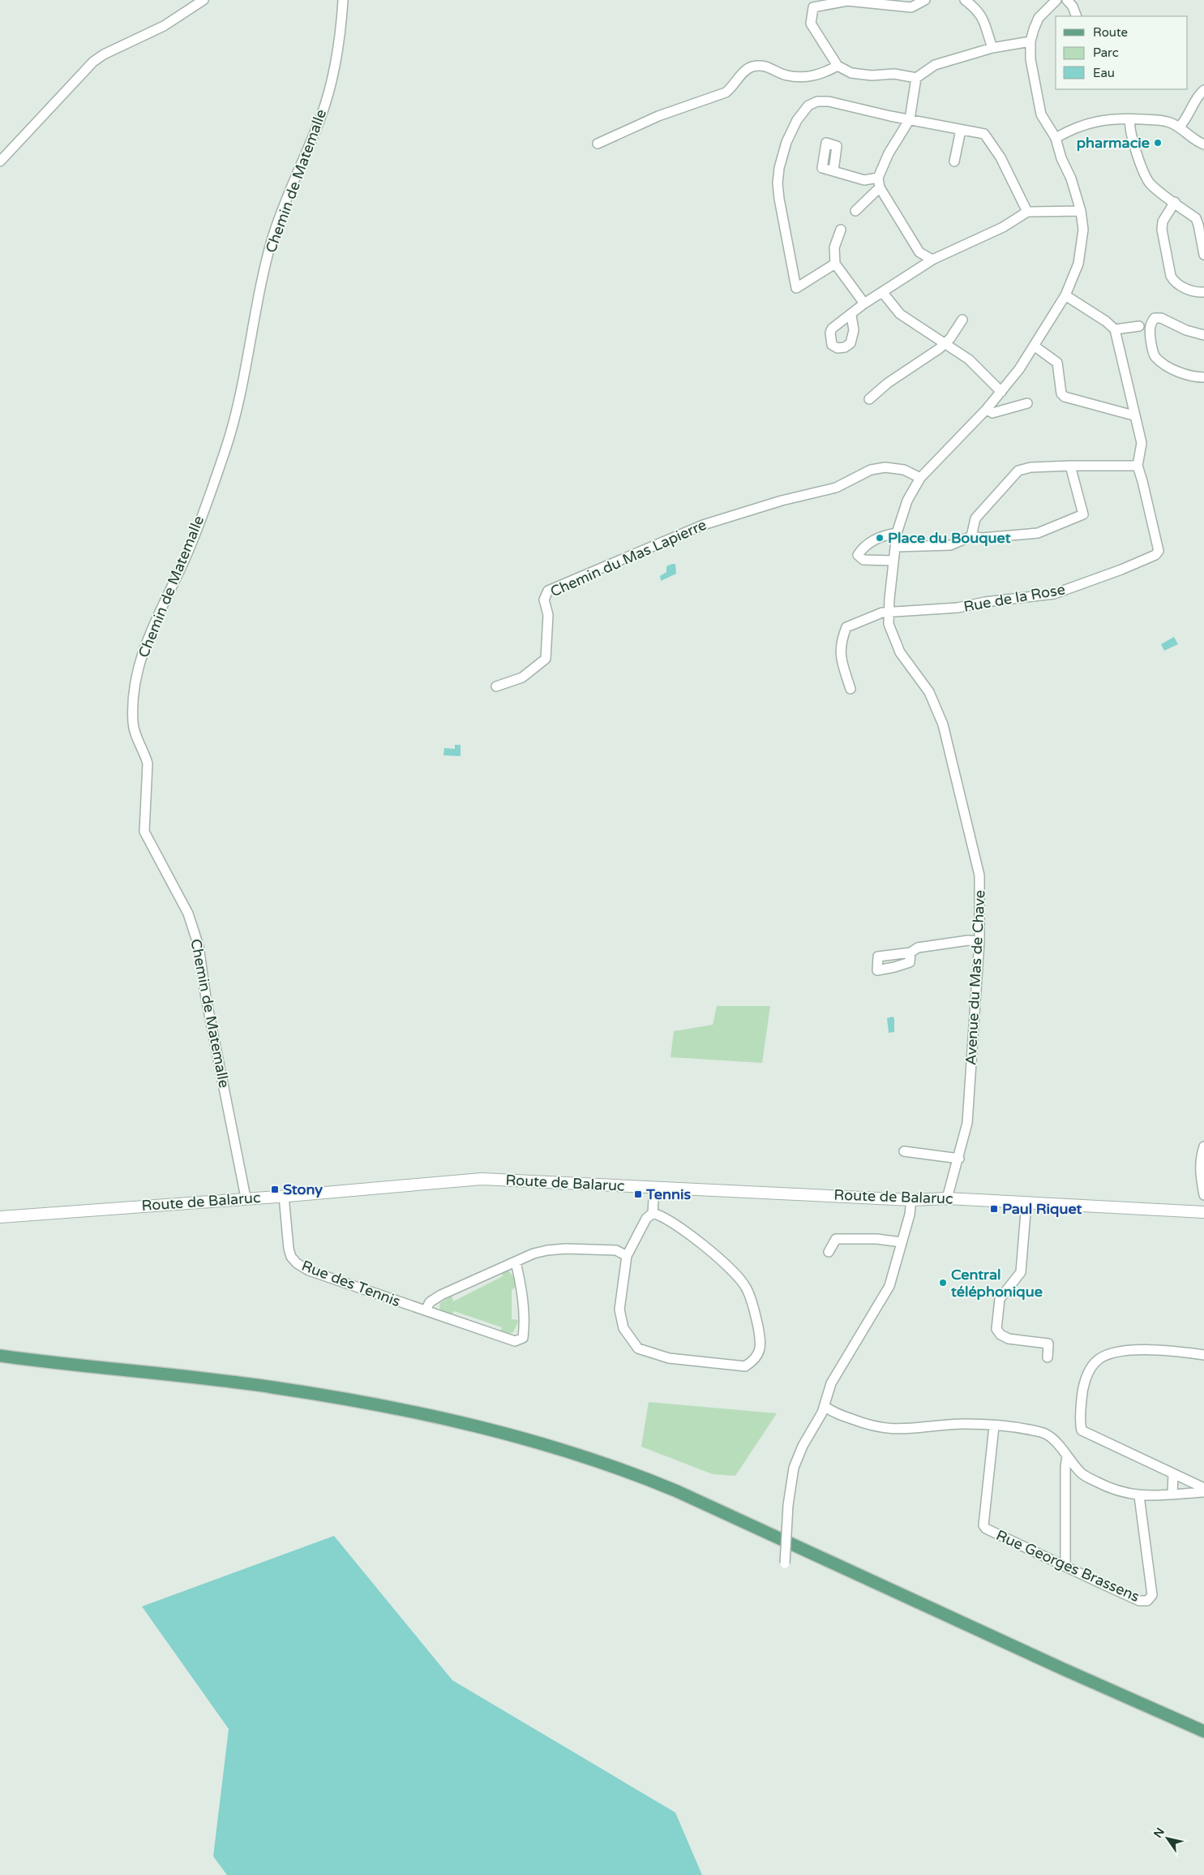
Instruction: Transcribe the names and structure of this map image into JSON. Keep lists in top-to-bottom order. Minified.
{"streets":{"street":["Chemin de Matemalle","Chemin du Mas Lapierre","Rue de la Rose","Avenue du Mas de Chave","Route de Balaruc","Rue des Tennis","Rue Georges Brassens"]},"crossings":[["Chemin de Matemalle","Route de Balaruc"],["Chemin du Mas Lapierre","Avenue du Mas de Chave"],["Rue de la Rose","Avenue du Mas de Chave"],["Avenue du Mas de Chave","Route de Balaruc"],["Route de Balaruc","Rue des Tennis"]],"places":{"other":["pharmacie","Place du Bouquet","Central téléphonique"],"transit":["Stony","Tennis","Paul Riquet"]},"legend":["Route","Parc","Eau"],"north":"top left"}
